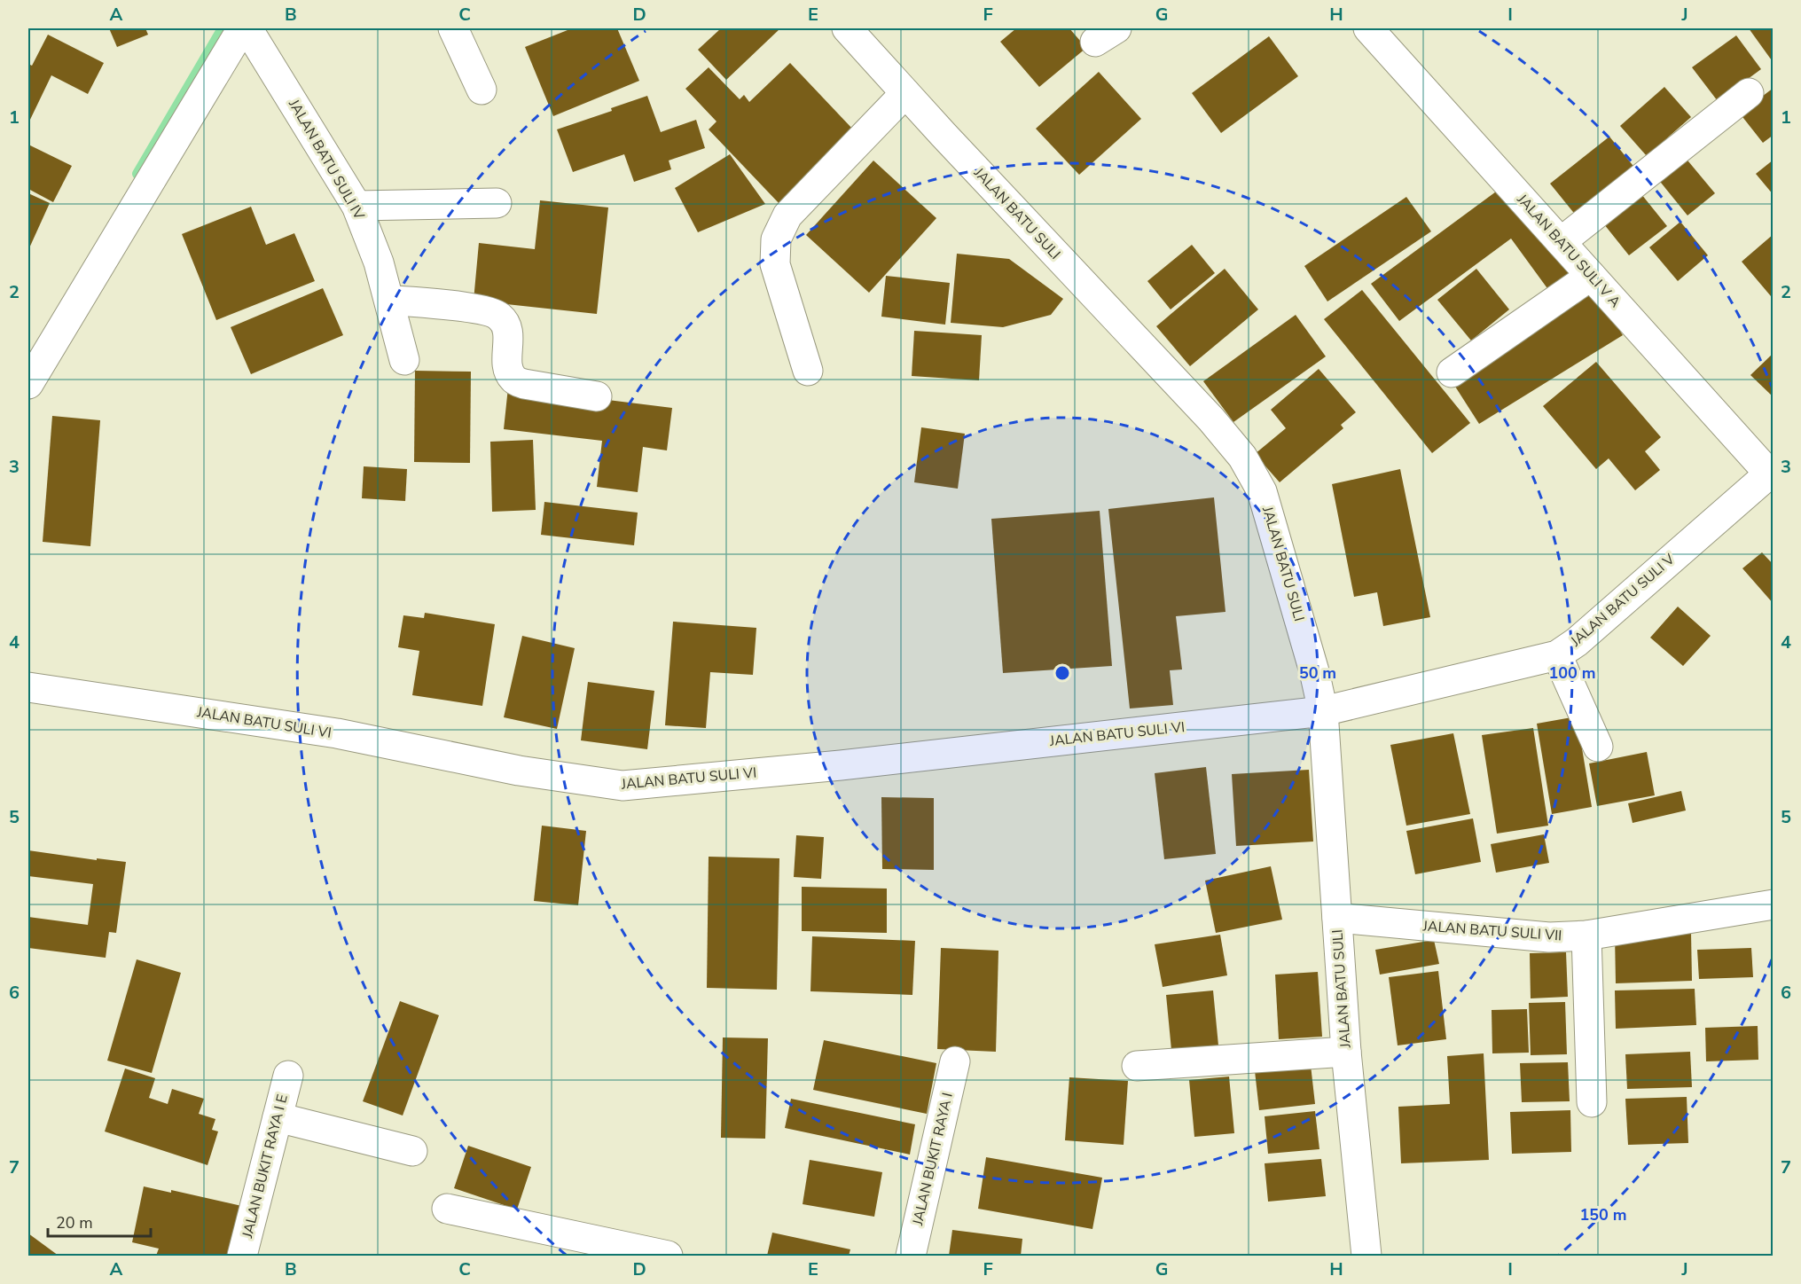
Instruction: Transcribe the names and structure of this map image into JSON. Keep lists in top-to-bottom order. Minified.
{"streets":{"street":["JALAN BATU SULI IV","JALAN BATU SULI","JALAN BATU SULI V A","JALAN BATU SULI V","JALAN BATU SULI VI","JALAN BATU SULI VII","JALAN BUKIT RAYA I","JALAN BUKIT RAYA I E"]},"crossings":[["JALAN BATU SULI","JALAN BATU SULI V"],["JALAN BATU SULI","JALAN BATU SULI VI"],["JALAN BATU SULI","JALAN BATU SULI VII"],["JALAN BATU SULI V A","JALAN BATU SULI V"],["JALAN BATU SULI V","JALAN BATU SULI VI"]],"scale_bar":"20 m","grid":{"columns":["A","B","C","D","E","F","G","H","I","J"],"rows":["1","2","3","4","5","6","7"]},"rings":["50 m","100 m","150 m"]}
